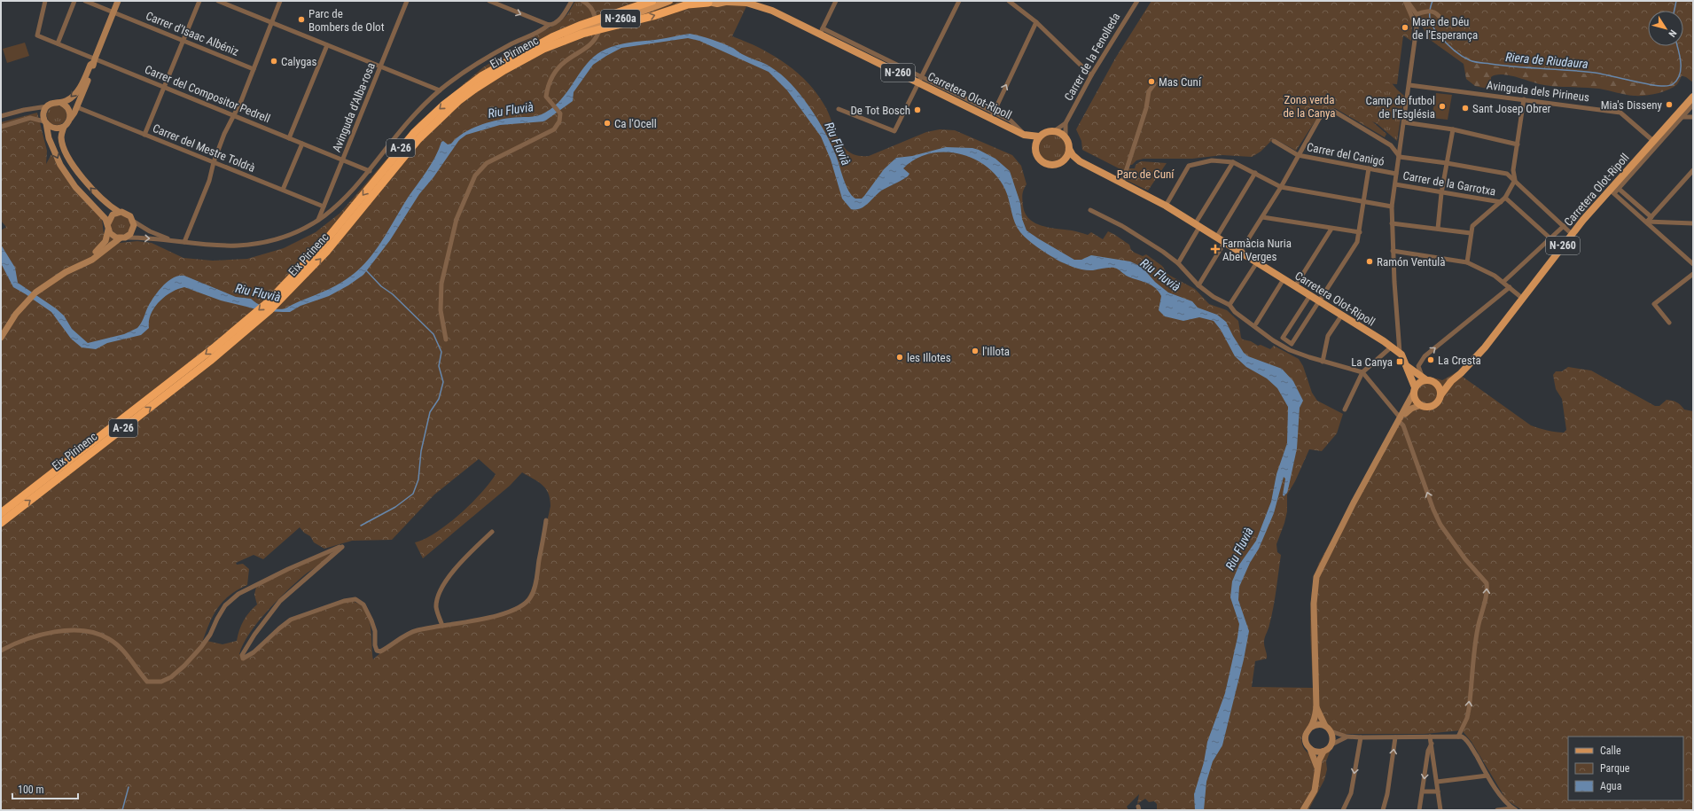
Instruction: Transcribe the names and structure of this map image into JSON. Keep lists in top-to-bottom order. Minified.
{"streets":{"highway":["Eix Pirinenc","N-260","A-26"],"main road":["N-260a","Carretera Olot-Ripoll"],"street":["Carrer d'Isaac Albéniz","Carrer de la Fenolleda","Avinguda dels Pirineus","Carrer del Compositor Pedrell","Avinguda d'Alba-rosa","Carrer del Mestre Toldrà","Carrer del Canigó","Carrer de la Garrotxa"]},"crossings":[["Eix Pirinenc","N-260"],["N-260","Carretera Olot-Ripoll"],["Avinguda dels Pirineus","Carretera Olot-Ripoll"],["Carrer del Compositor Pedrell","Avinguda d'Alba-rosa"],["Avinguda d'Alba-rosa","Carrer del Mestre Toldrà"]],"water":["Riera de Riudaura","Riu Fluvià"],"parks":["Zona verda de la Canya","Parc de Cuní"],"places":{"other":["Parc de Bombers de Olot","Mare de Déu de l'Esperança","Calygas","Mas Cuní","Mia's Disseny","Camp de futbol de l'Església","Sant Josep Obrer","De Tot Bosch","Ca l'Ocell","Ramón Ventulà","l'Illota","les Illotes","La Cresta"],"health":["Farmàcia Nuria Abel Verges"],"transit":["La Canya"]},"legend":["Calle","Parque","Agua"],"scale_bar":"100 m","north":"bottom right"}
